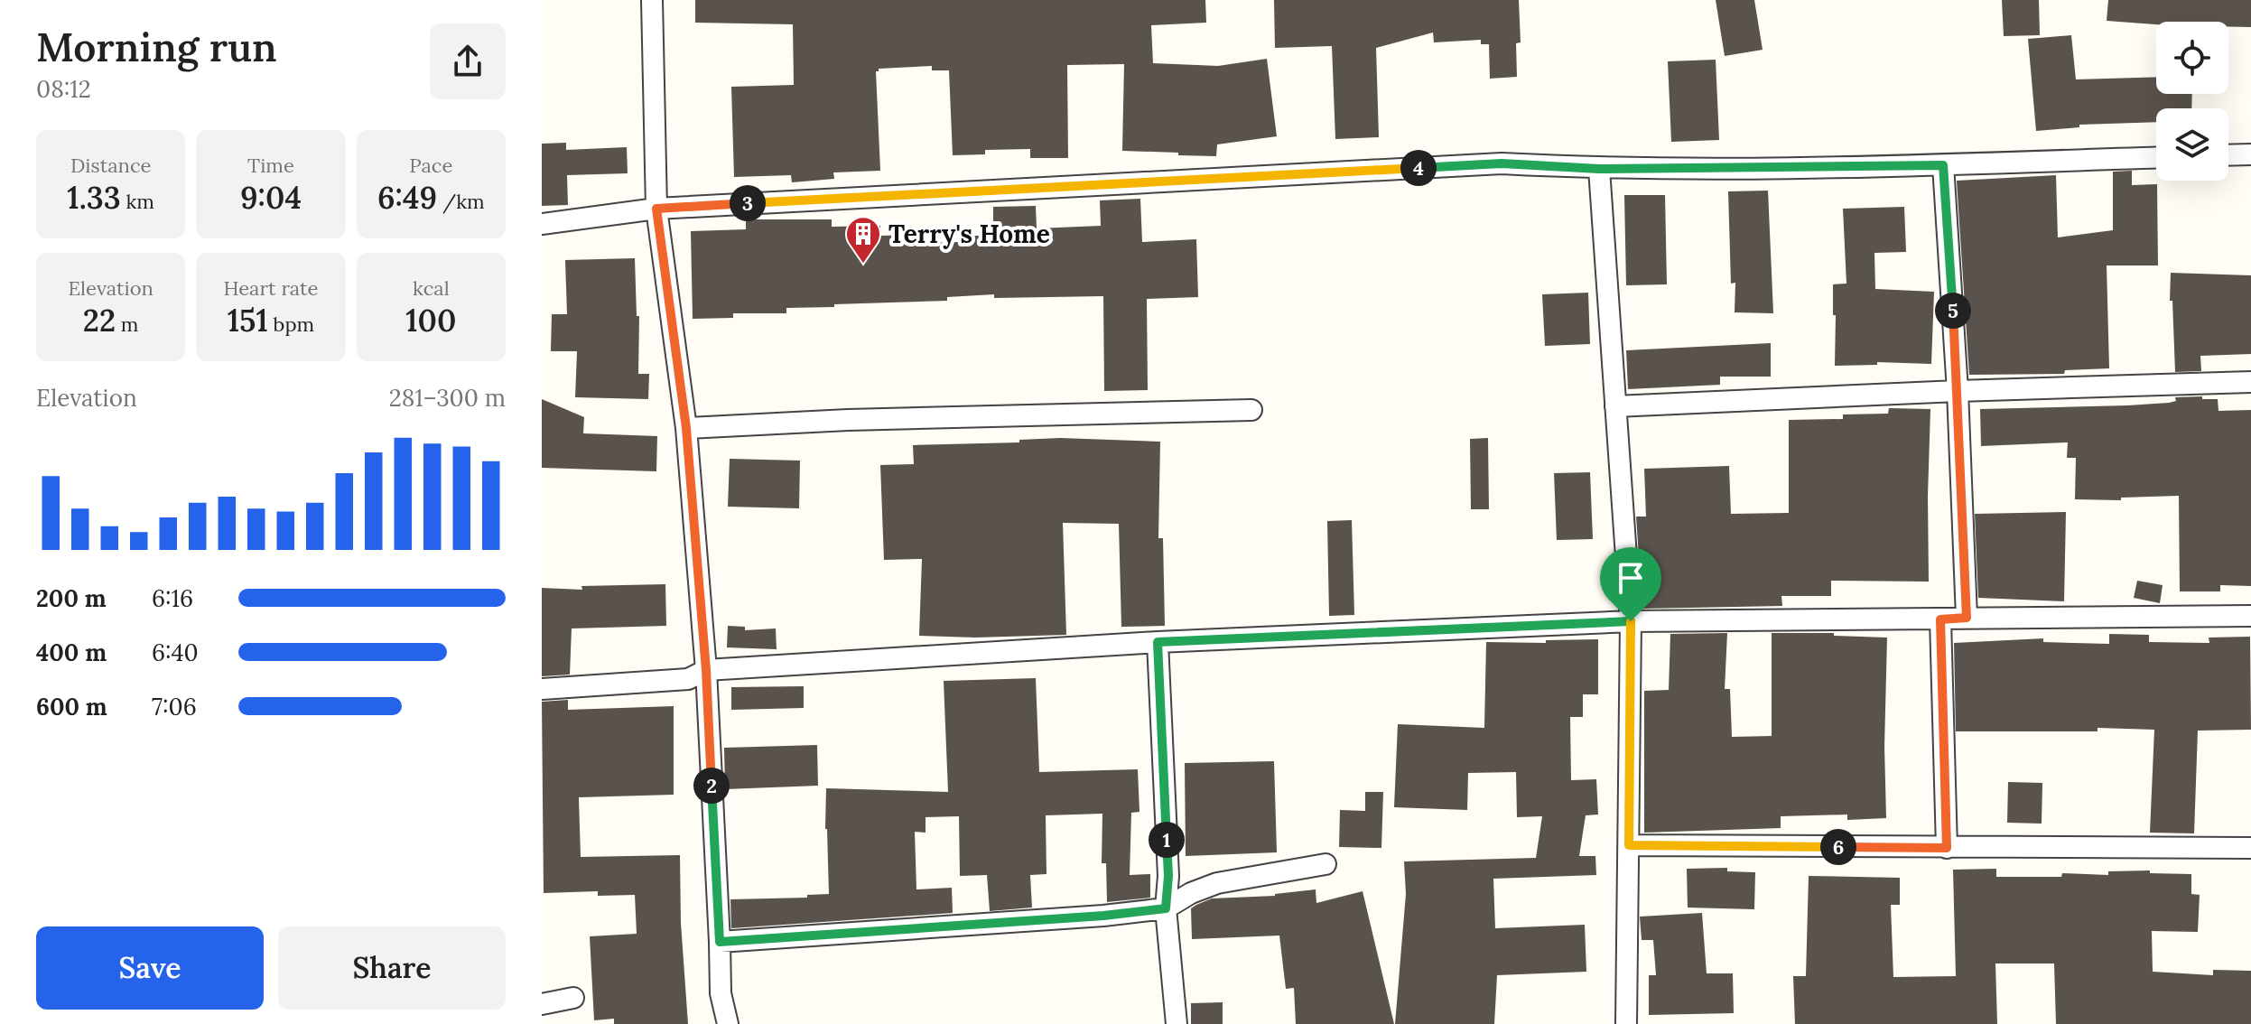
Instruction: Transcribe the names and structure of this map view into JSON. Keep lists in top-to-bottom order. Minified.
{"places":{"building":["Terry's Home"]},"page":{"heading":["Morning run","08:12"],"stats":[["Distance","1.33 km"],["Time","9:04"],["Pace","6:49 /km"],["Elevation","22 m"],["Heart rate","151 bpm"],["kcal","100"]],"pins":["4","3","5","2","1","6"],"chart":["Elevation","281–300 m"],"list":[{"name":"200 m","note":"6:16"},{"name":"400 m","note":"6:40"},{"name":"600 m","note":"7:06"}],"buttons":["Save","Share"]}}
